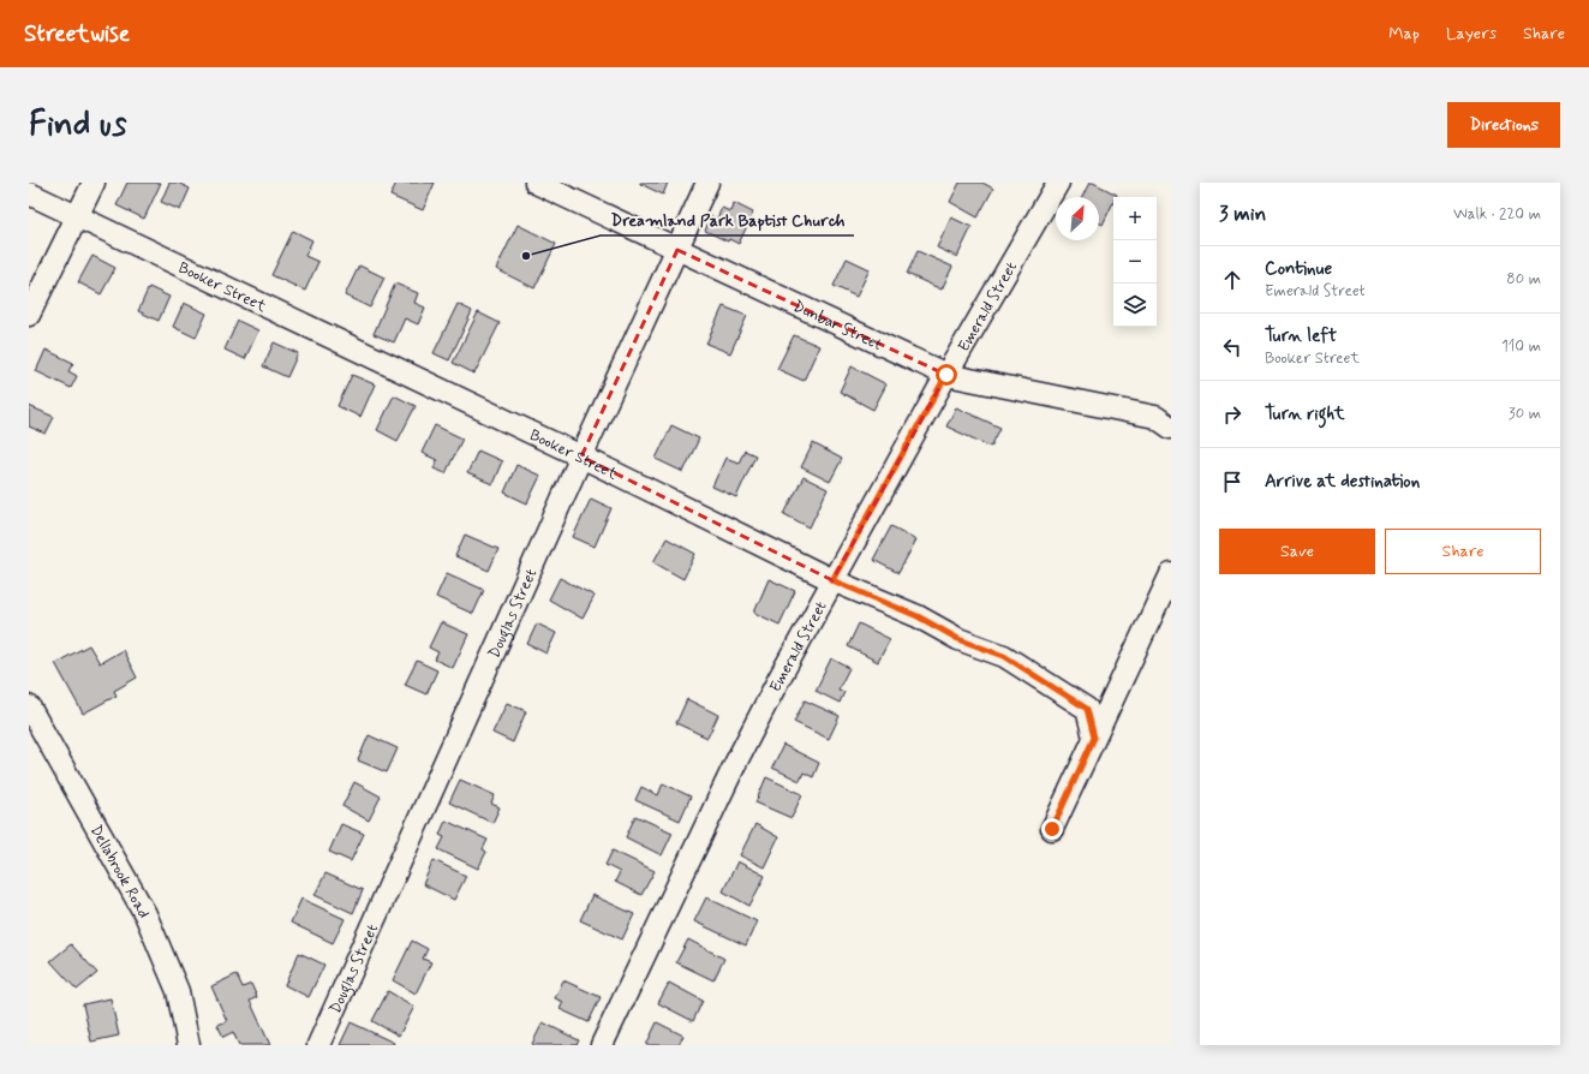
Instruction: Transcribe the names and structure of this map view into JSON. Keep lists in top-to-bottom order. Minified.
{"streets":{"street":["Booker Street","Emerald Street","Dunbar Street","Douglas Street","Dellabrook Road"]},"crossings":[["Booker Street","Emerald Street"],["Booker Street","Douglas Street"],["Emerald Street","Dunbar Street"],["Dunbar Street","Douglas Street"]],"places":["Dreamland Park Baptist Church"],"north":"top right","page":{"header":"Streetwise","nav":["Map","Layers","Share"],"buttons":["Directions",["Save","Share"]],"title":"Find us","heading":["3 min","Walk · 220 m"],"map_buttons":["+","−"],"list":[["Continue","Emerald Street","80 m"],["Turn left","Booker Street","110 m"],["Turn right","30 m"],"Arrive at destination"]}}
